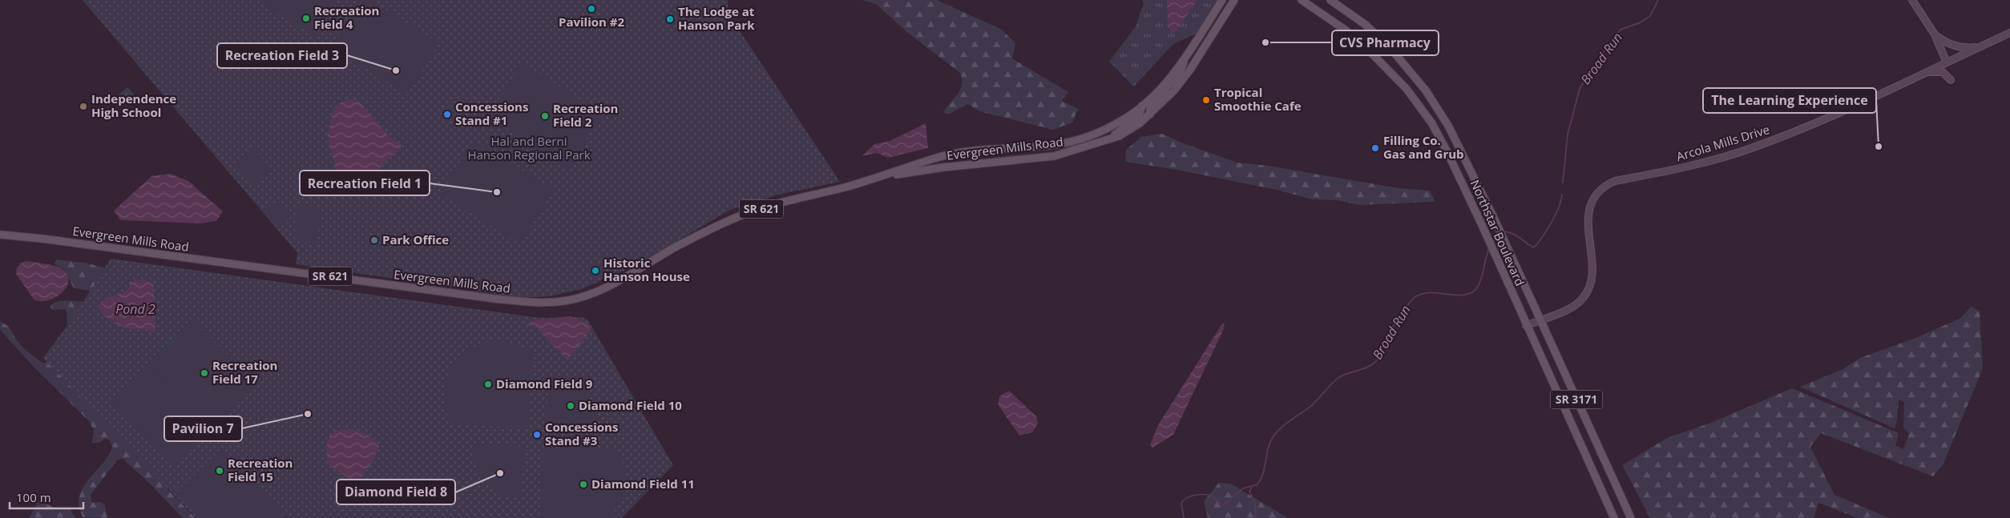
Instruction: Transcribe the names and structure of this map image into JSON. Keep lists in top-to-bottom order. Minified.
{"streets":{"main road":["Evergreen Mills Road","SR 621","Northstar Boulevard","SR 3171"],"street":["Arcola Mills Drive"]},"crossings":[["Arcola Mills Drive","Northstar Boulevard"]],"water":["Broad Run","Pond 2"],"parks":["Hal and Berni Hanson Regional Park"],"places":["Pavilion #2","Recreation Field 4","The Lodge at Hanson Park","CVS Pharmacy","Recreation Field 3","Tropical Smoothie Cafe","Independence High School","Concessions Stand #1","Recreation Field 2","The Learning Experience","Filling Co. Gas and Grub","Recreation Field 1","Park Office","Historic Hanson House","Recreation Field 17","Diamond Field 9","Diamond Field 10","Pavilion 7","Concessions Stand #3","Recreation Field 15","Diamond Field 8","Diamond Field 11"],"scale_bar":"100 m"}
